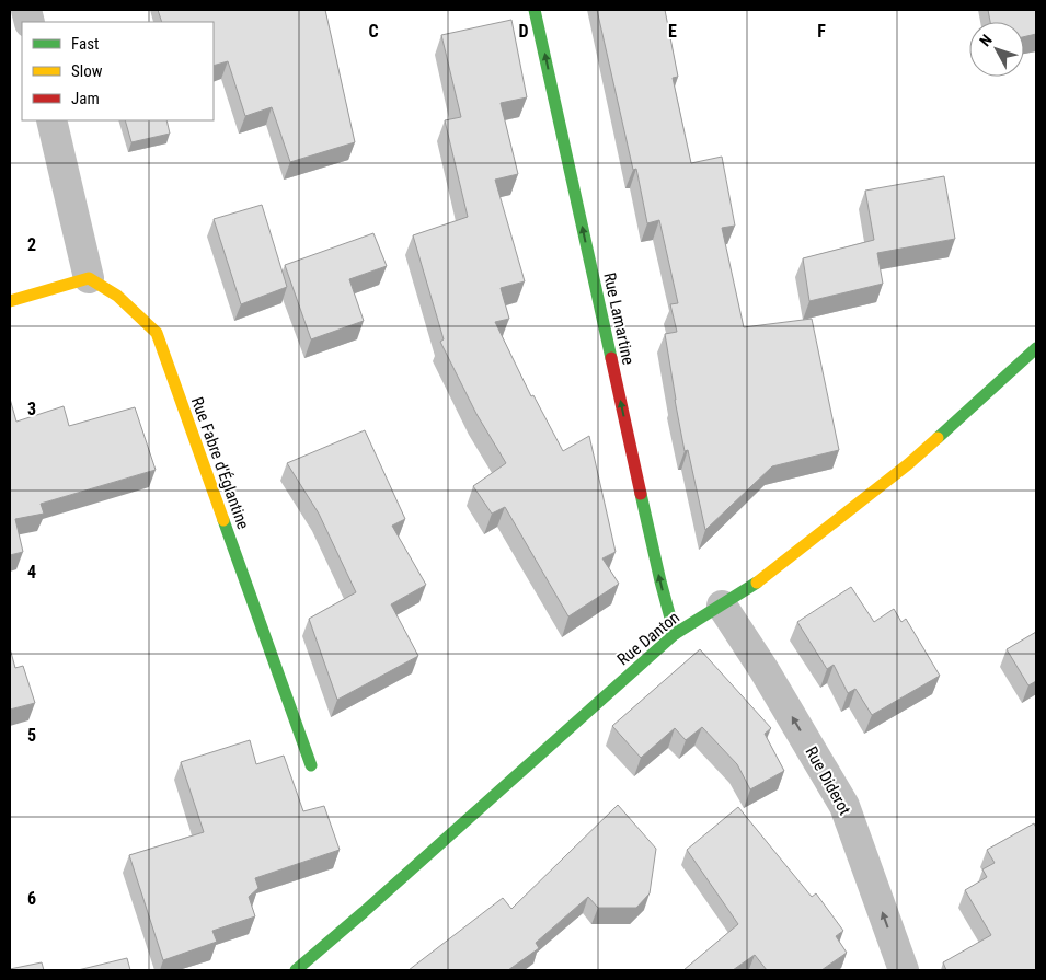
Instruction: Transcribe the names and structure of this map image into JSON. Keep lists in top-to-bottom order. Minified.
{"streets":{"street":["Rue Lamartine","Rue Fabre d'Églantine","Rue Danton","Rue Diderot"]},"crossings":[["Rue Lamartine","Rue Danton"],["Rue Danton","Rue Diderot"]],"one_way":["Rue Lamartine","Rue Diderot"],"legend":["Fast","Slow","Jam"],"north":"top left","grid":{"columns":["C","D","E","F"],"rows":["2","3","4","5","6"]}}
